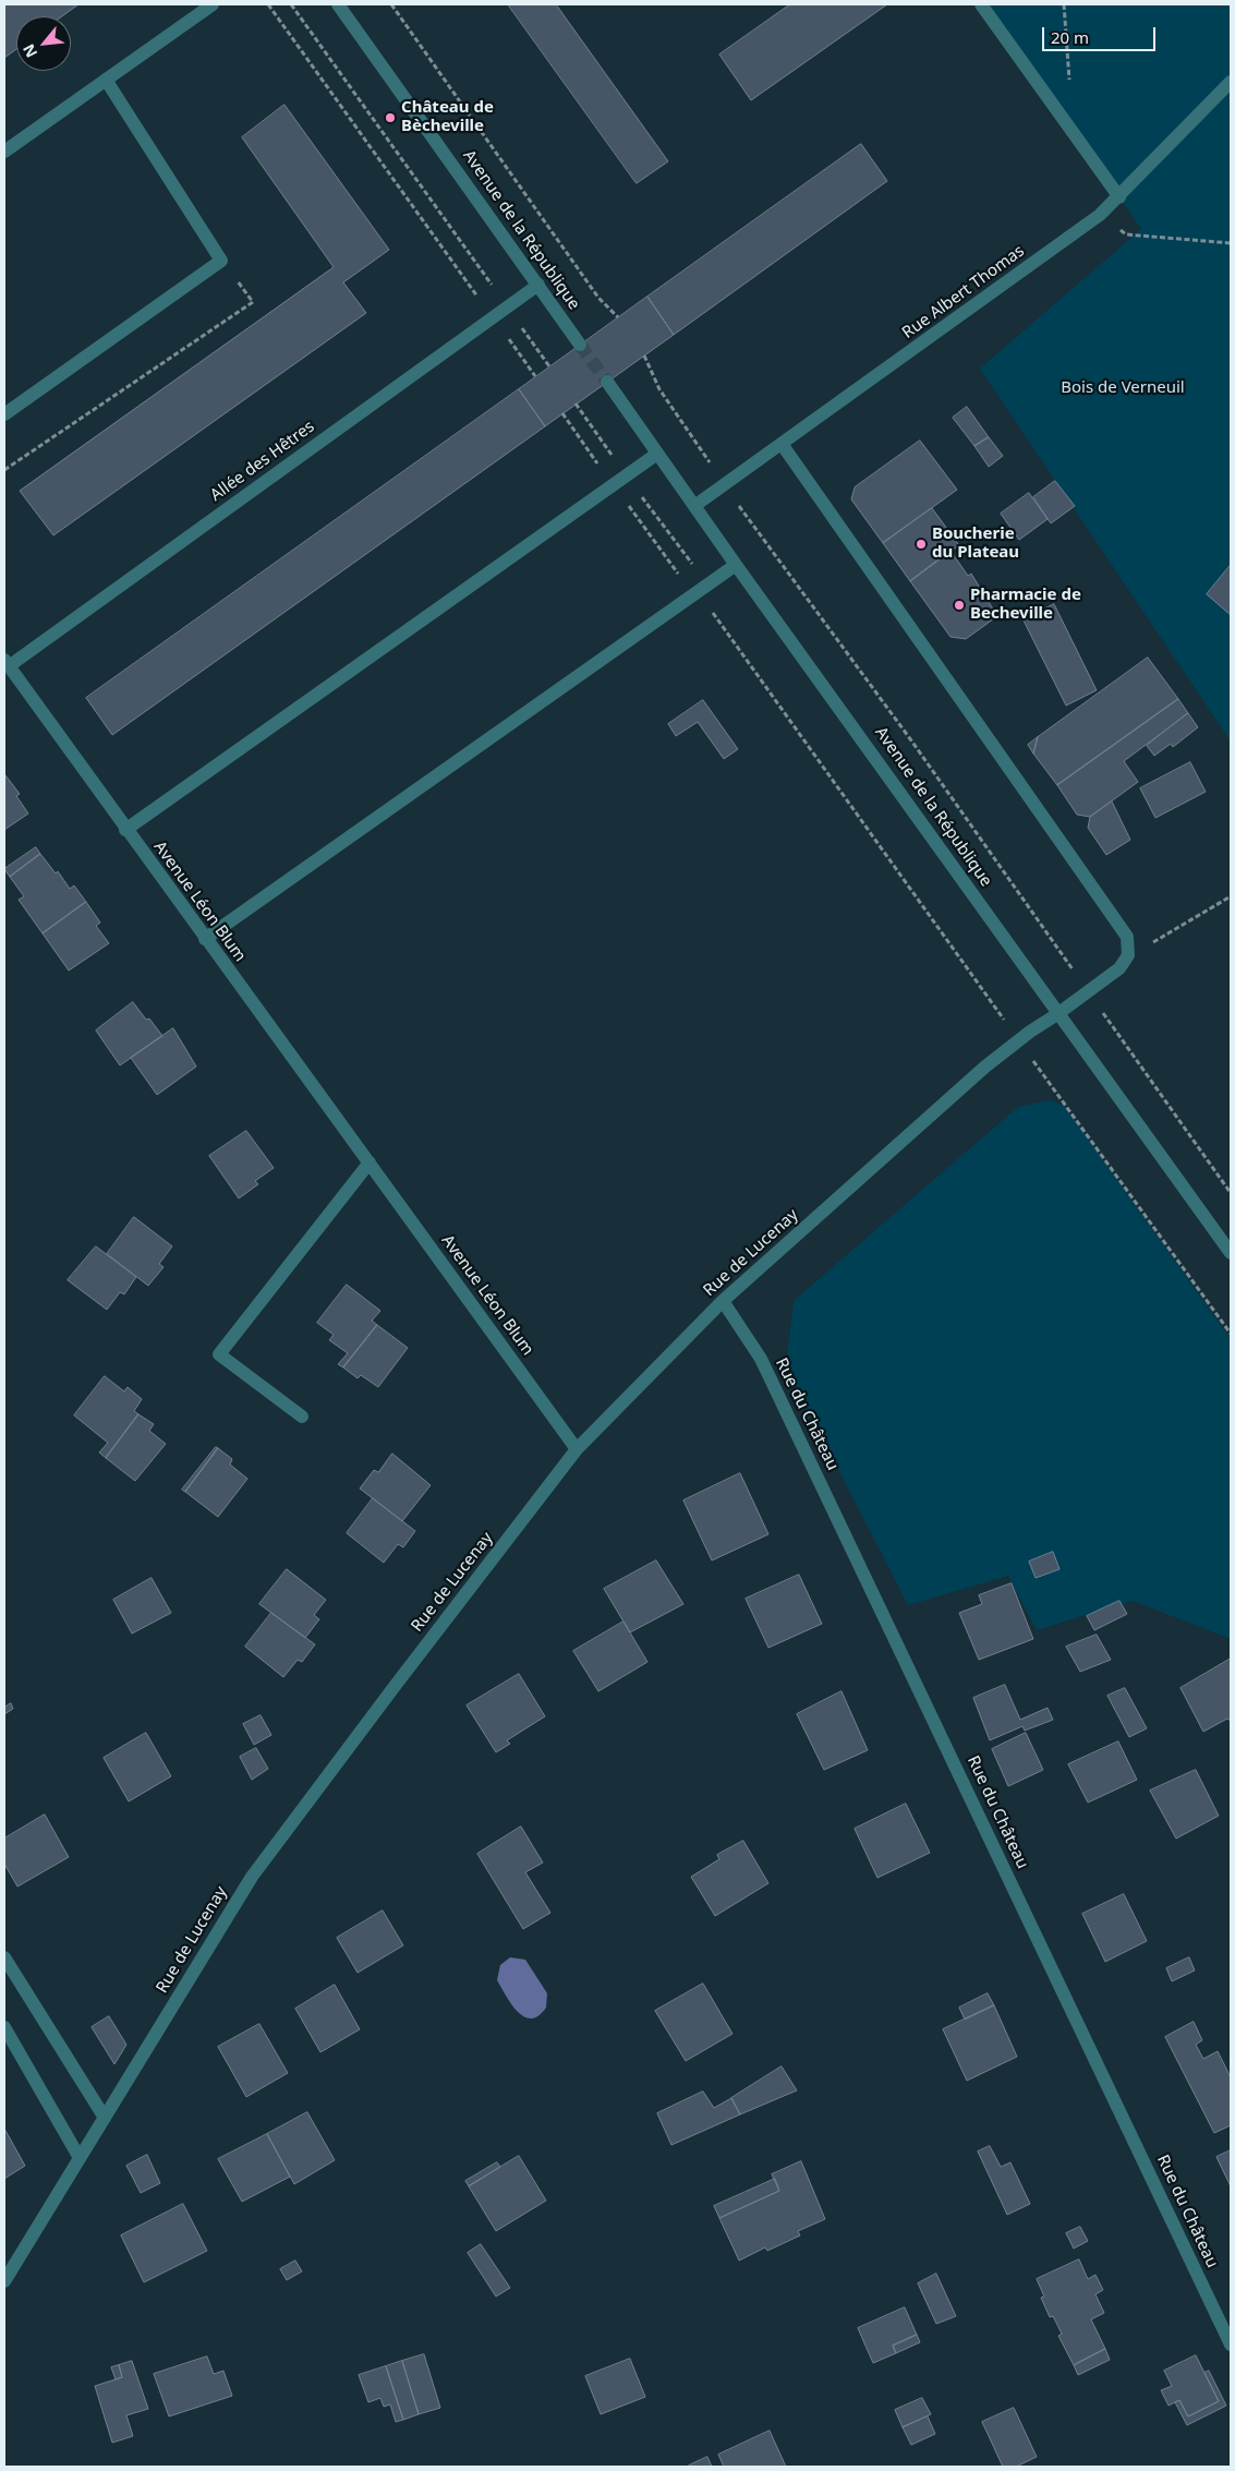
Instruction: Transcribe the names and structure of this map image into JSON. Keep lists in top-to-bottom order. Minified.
{"streets":{"street":["Avenue de la République","Rue Albert Thomas","Allée des Hêtres","Avenue Léon Blum","Rue de Lucenay","Rue du Château"]},"crossings":[["Avenue de la République","Rue Albert Thomas"],["Avenue de la République","Allée des Hêtres"],["Avenue de la République","Rue de Lucenay"],["Allée des Hêtres","Avenue Léon Blum"],["Avenue Léon Blum","Rue de Lucenay"],["Rue de Lucenay","Rue du Château"]],"parks":["Bois de Verneuil"],"places":["Château de Bècheville","Boucherie du Plateau","Pharmacie de Becheville"],"scale_bar":"20 m","north":"bottom left"}
